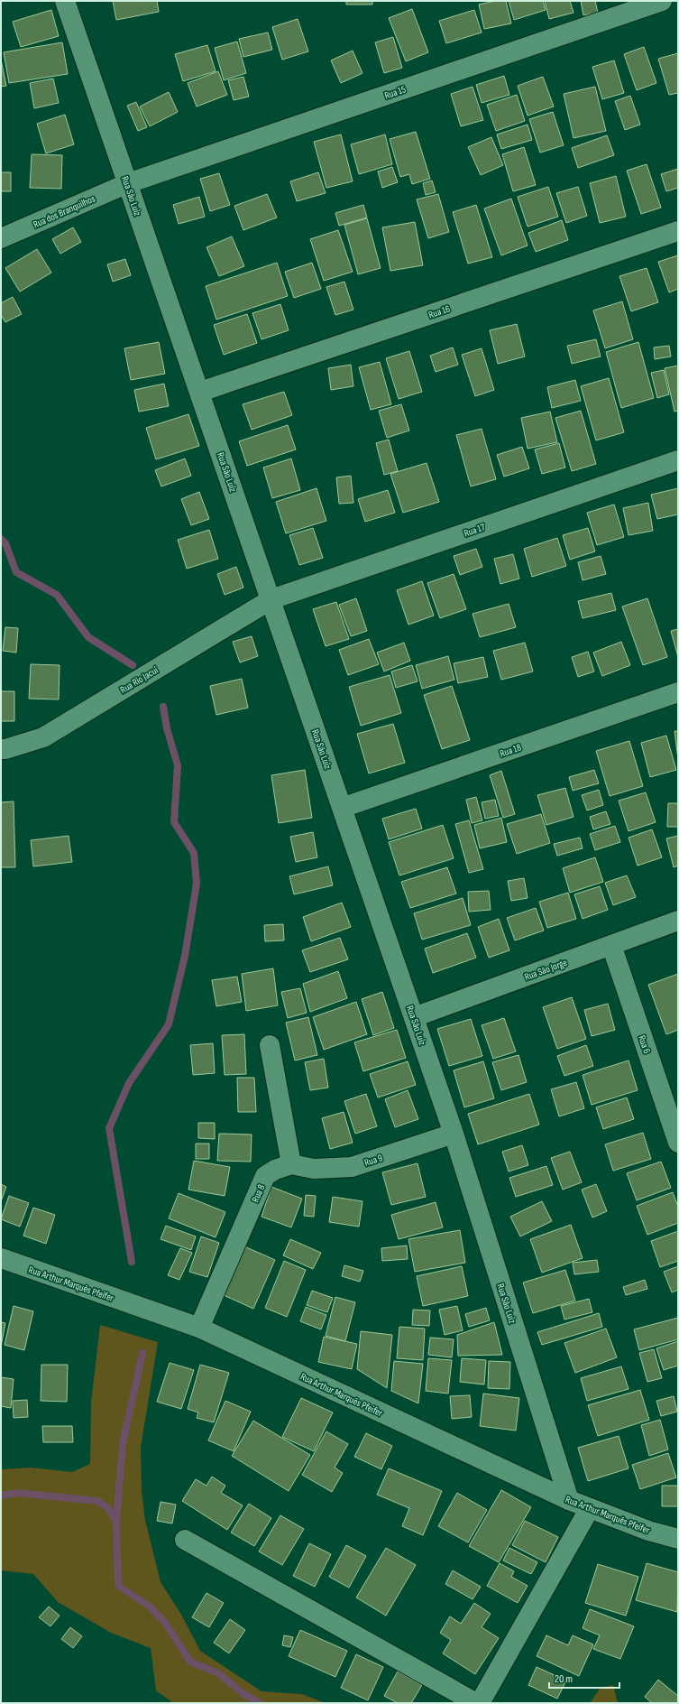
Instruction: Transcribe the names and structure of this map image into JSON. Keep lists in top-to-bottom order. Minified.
{"streets":{"street":["Rua 15","Rua São Luiz","Rua dos Branquilhos","Rua 16","Rua 17","Rua Rio Jacuí","Rua 18","Rua São Jorge","Rua 6","Rua 9","Rua 8","Rua Arthur Marquês Pfeifer"]},"crossings":[["Rua 15","Rua São Luiz"],["Rua 15","Rua dos Branquilhos"],["Rua São Luiz","Rua dos Branquilhos"],["Rua São Luiz","Rua 16"],["Rua São Luiz","Rua 17"],["Rua São Luiz","Rua Rio Jacuí"],["Rua São Luiz","Rua 18"],["Rua São Luiz","Rua São Jorge"],["Rua São Luiz","Rua 9"],["Rua São Luiz","Rua Arthur Marquês Pfeifer"],["Rua 17","Rua Rio Jacuí"],["Rua São Jorge","Rua 6"],["Rua 9","Rua 8"],["Rua 8","Rua Arthur Marquês Pfeifer"]],"scale_bar":"20 m"}
